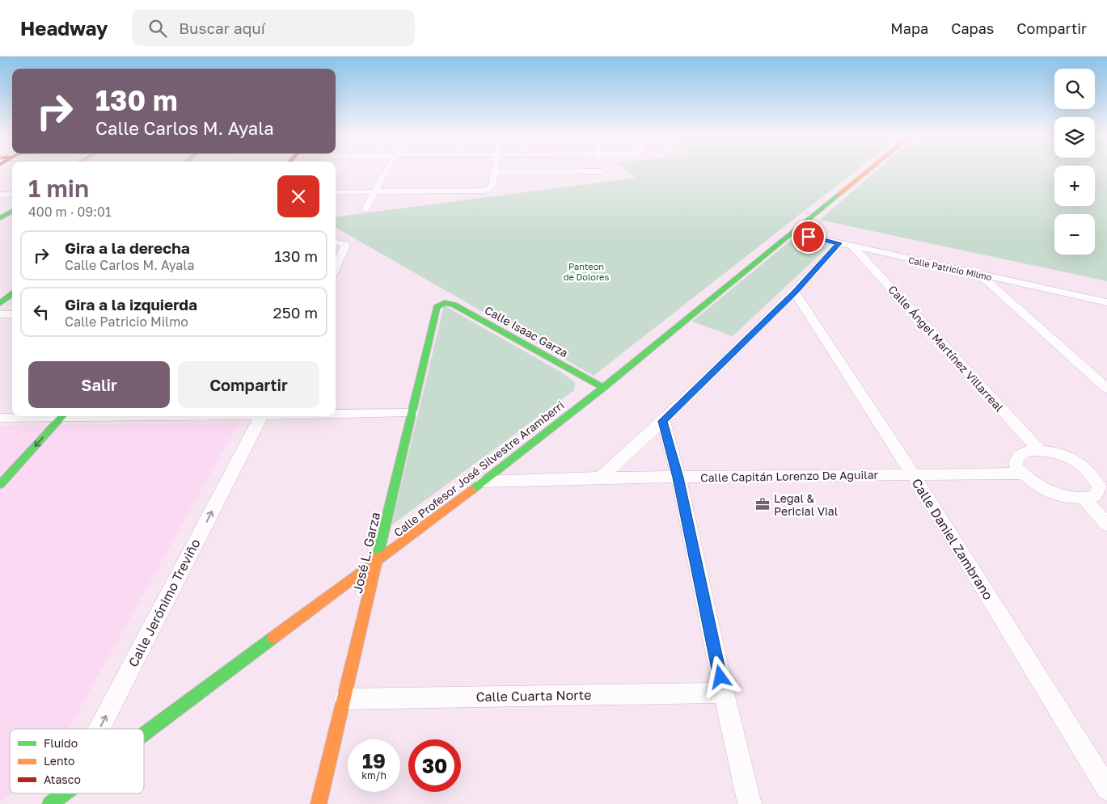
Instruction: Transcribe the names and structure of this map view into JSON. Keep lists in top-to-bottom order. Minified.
{"streets":{"main road":["Calle Isaac Garza","Calle Profesor José Silvestre Aramberri","José L. Garza"],"street":["Calle Patricio Milmo","Calle Ángel Martínez Villarreal","Calle Capitán Lorenzo De Aguilar","Calle Daniel Zambrano","Calle Jerónimo Treviño","Calle Cuarta Norte"]},"crossings":[["Calle Patricio Milmo","Calle Ángel Martínez Villarreal"],["Calle Patricio Milmo","Calle Profesor José Silvestre Aramberri"],["Calle Isaac Garza","Calle Profesor José Silvestre Aramberri"],["Calle Isaac Garza","José L. Garza"],["Calle Profesor José Silvestre Aramberri","Calle Capitán Lorenzo De Aguilar"],["Calle Profesor José Silvestre Aramberri","José L. Garza"],["Calle Capitán Lorenzo De Aguilar","Calle Daniel Zambrano"],["José L. Garza","Calle Cuarta Norte"]],"one_way":["Calle Jerónimo Treviño"],"parks":["Panteon de Dolores"],"places":{"office":["Legal & Pericial Vial"]},"legend":["Fluido","Lento","Atasco"],"page":{"header":"Headway","search":"Buscar aquí","nav":["Mapa","Capas","Compartir"],"map_buttons":["+","−"],"turn":["130 m","Calle Carlos M. Ayala"],"heading":["1 min","400 m · 09:01"],"list":[{"name":"Gira a la derecha","note":"Calle Carlos M. Ayala","value":"130 m"},{"name":"Gira a la izquierda","note":"Calle Patricio Milmo","value":"250 m"}],"buttons":["Salir","Compartir"],"speed":"19 km/h","limit":"30"}}
